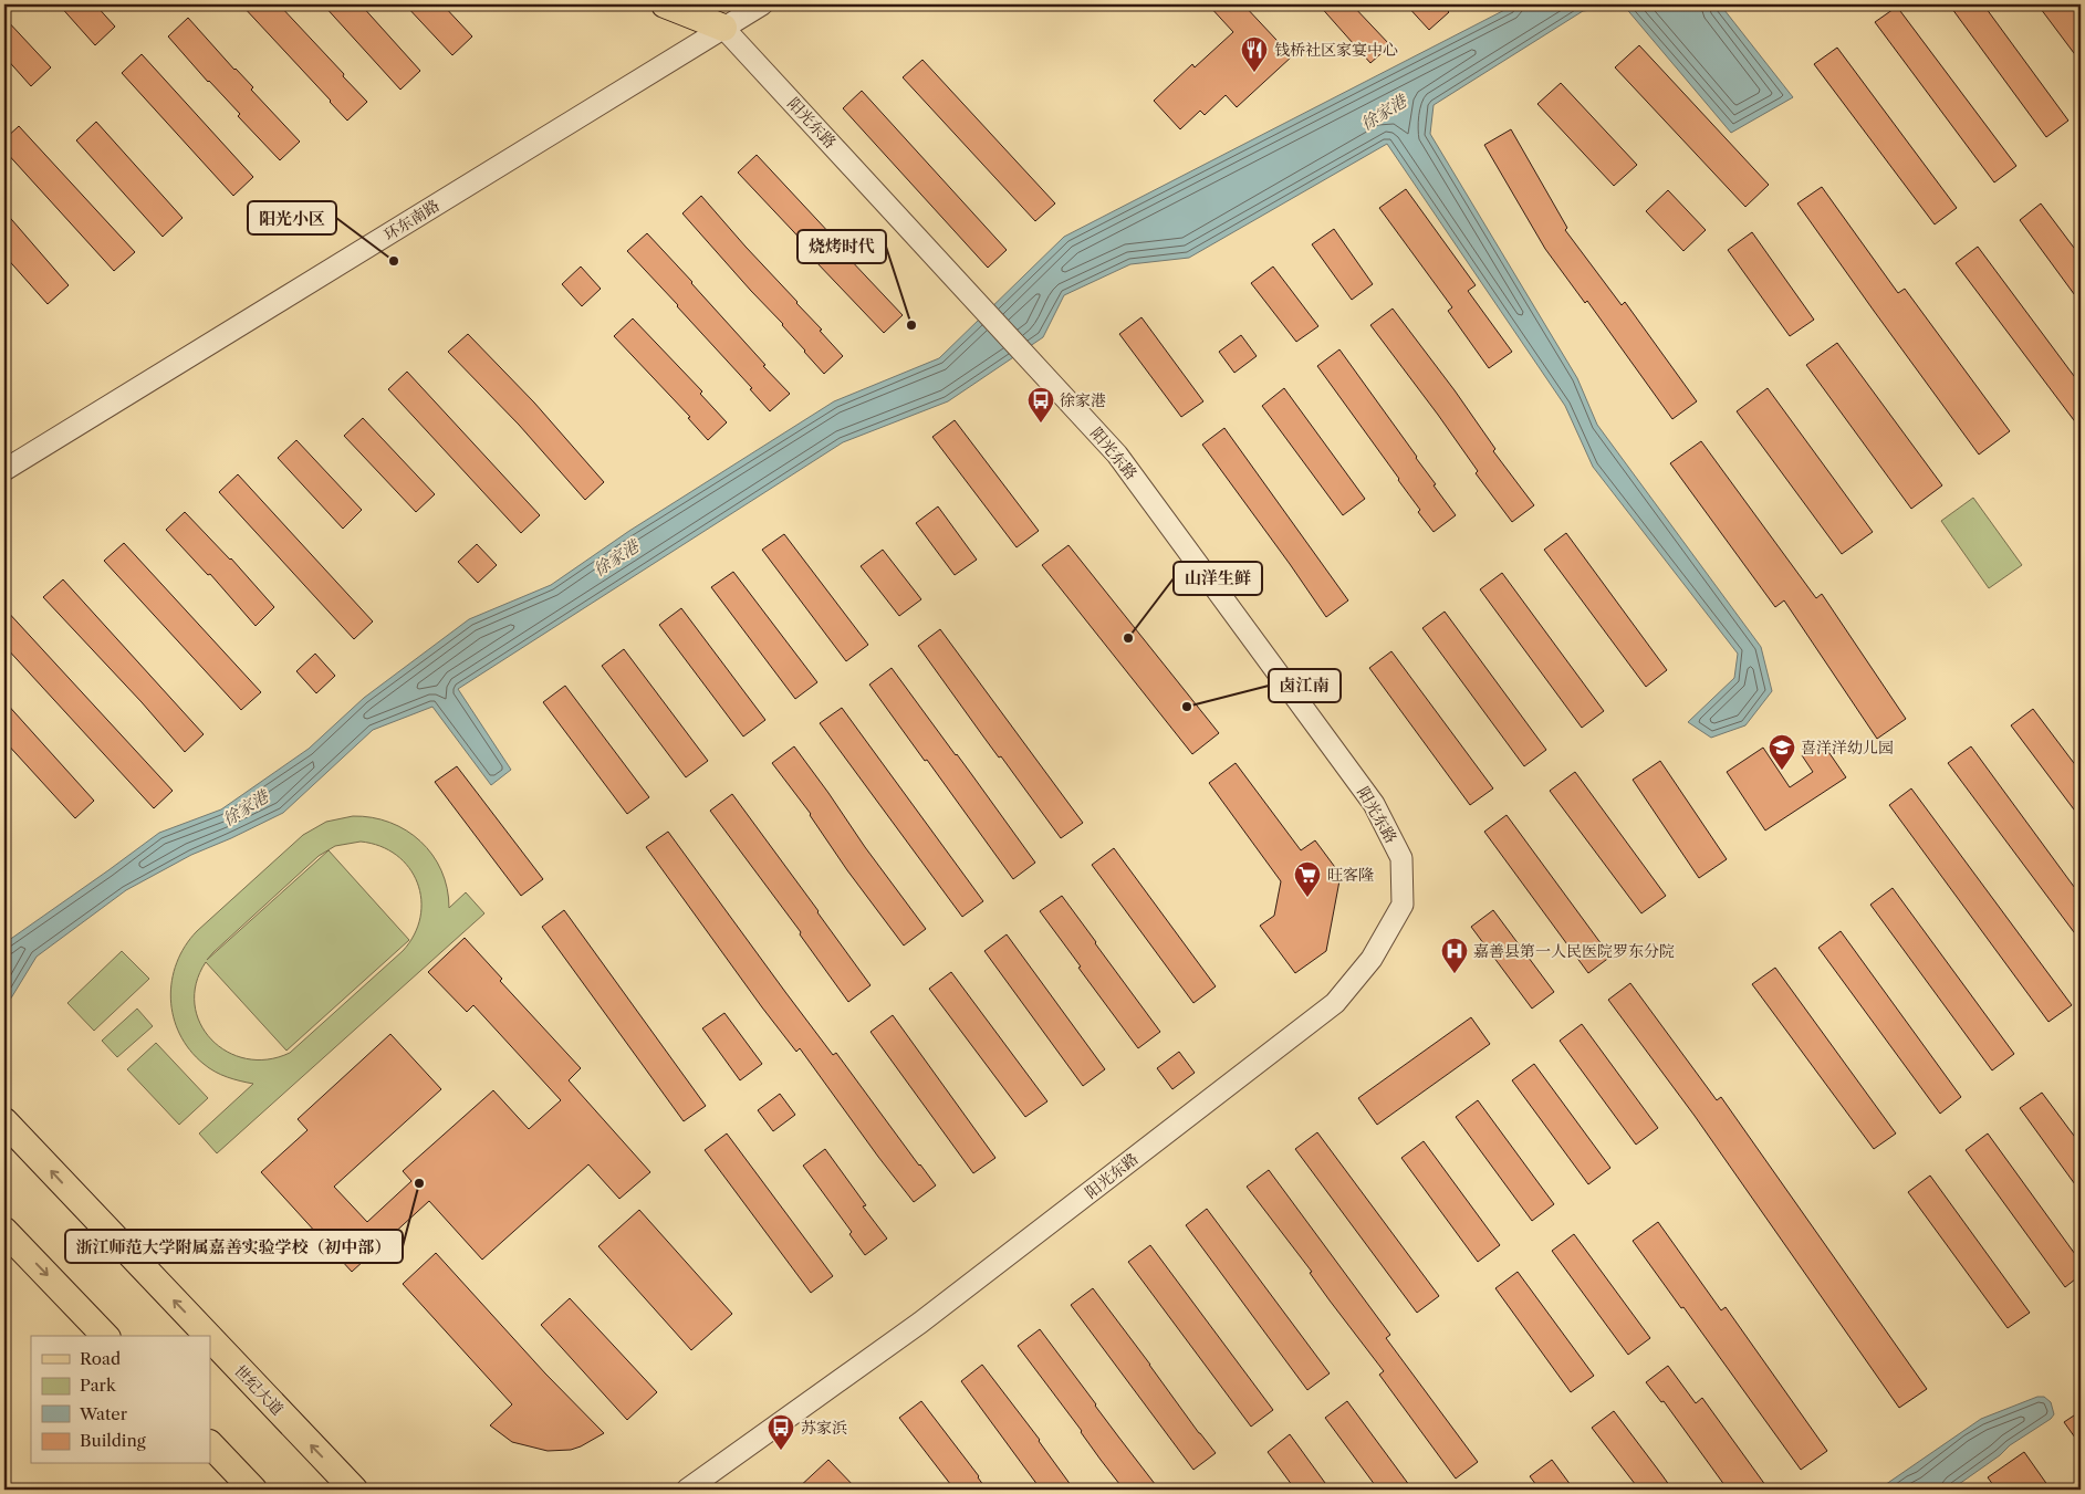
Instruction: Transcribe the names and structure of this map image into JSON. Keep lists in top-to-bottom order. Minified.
{"streets":{"main road":["阳光东路","世纪大道"],"street":["环东南路"]},"crossings":[["阳光东路","环东南路"]],"water":["徐家港"],"places":{"restaurant":["钱桥社区家宴中心"],"other":["阳光小区","烧烤时代","山洋生鲜","卤江南","浙江师范大学附属嘉善实验学校（初中部）"],"bus stop":["徐家港","苏家浜"],"school or university":["喜洋洋幼儿园"],"supermarket":["旺客隆"],"hospital":["嘉善县第一人民医院罗东分院"]},"legend":["Road","Park","Water","Building"]}
